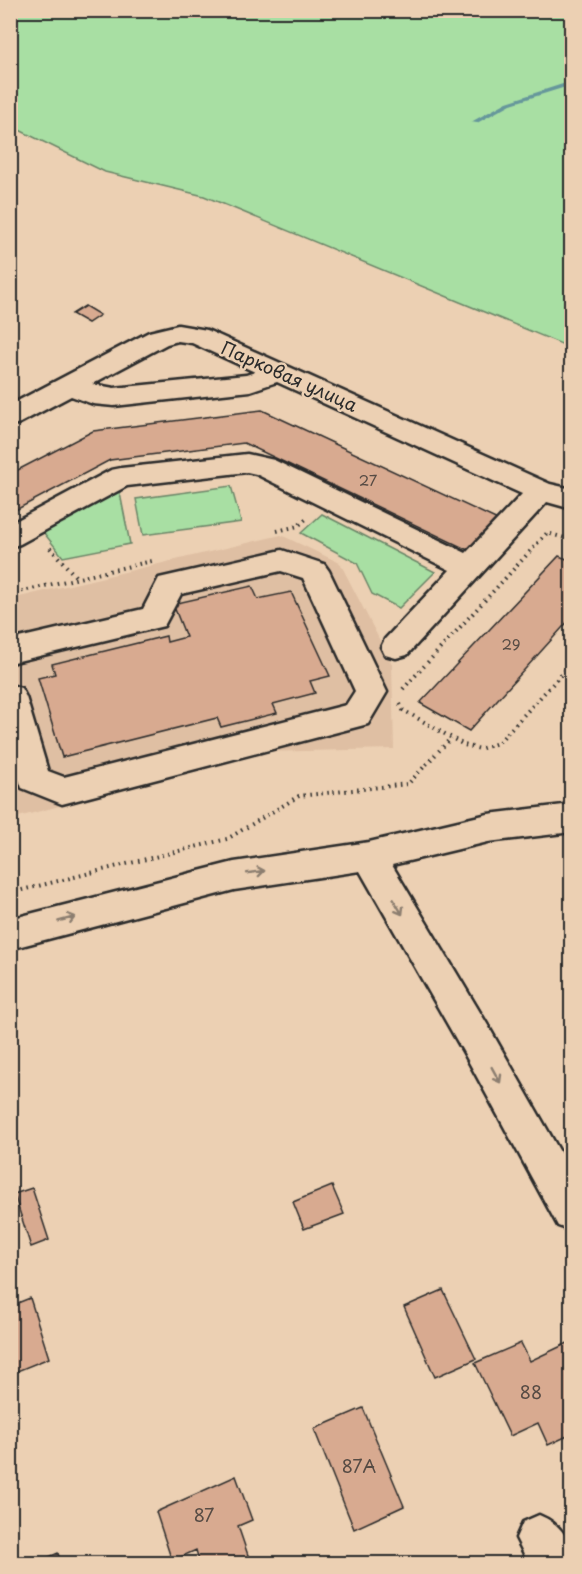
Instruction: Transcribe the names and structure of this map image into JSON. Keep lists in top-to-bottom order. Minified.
{"streets":{"street":["Парковая улица"]},"house_numbers":["27","29","88","87А","87"]}
